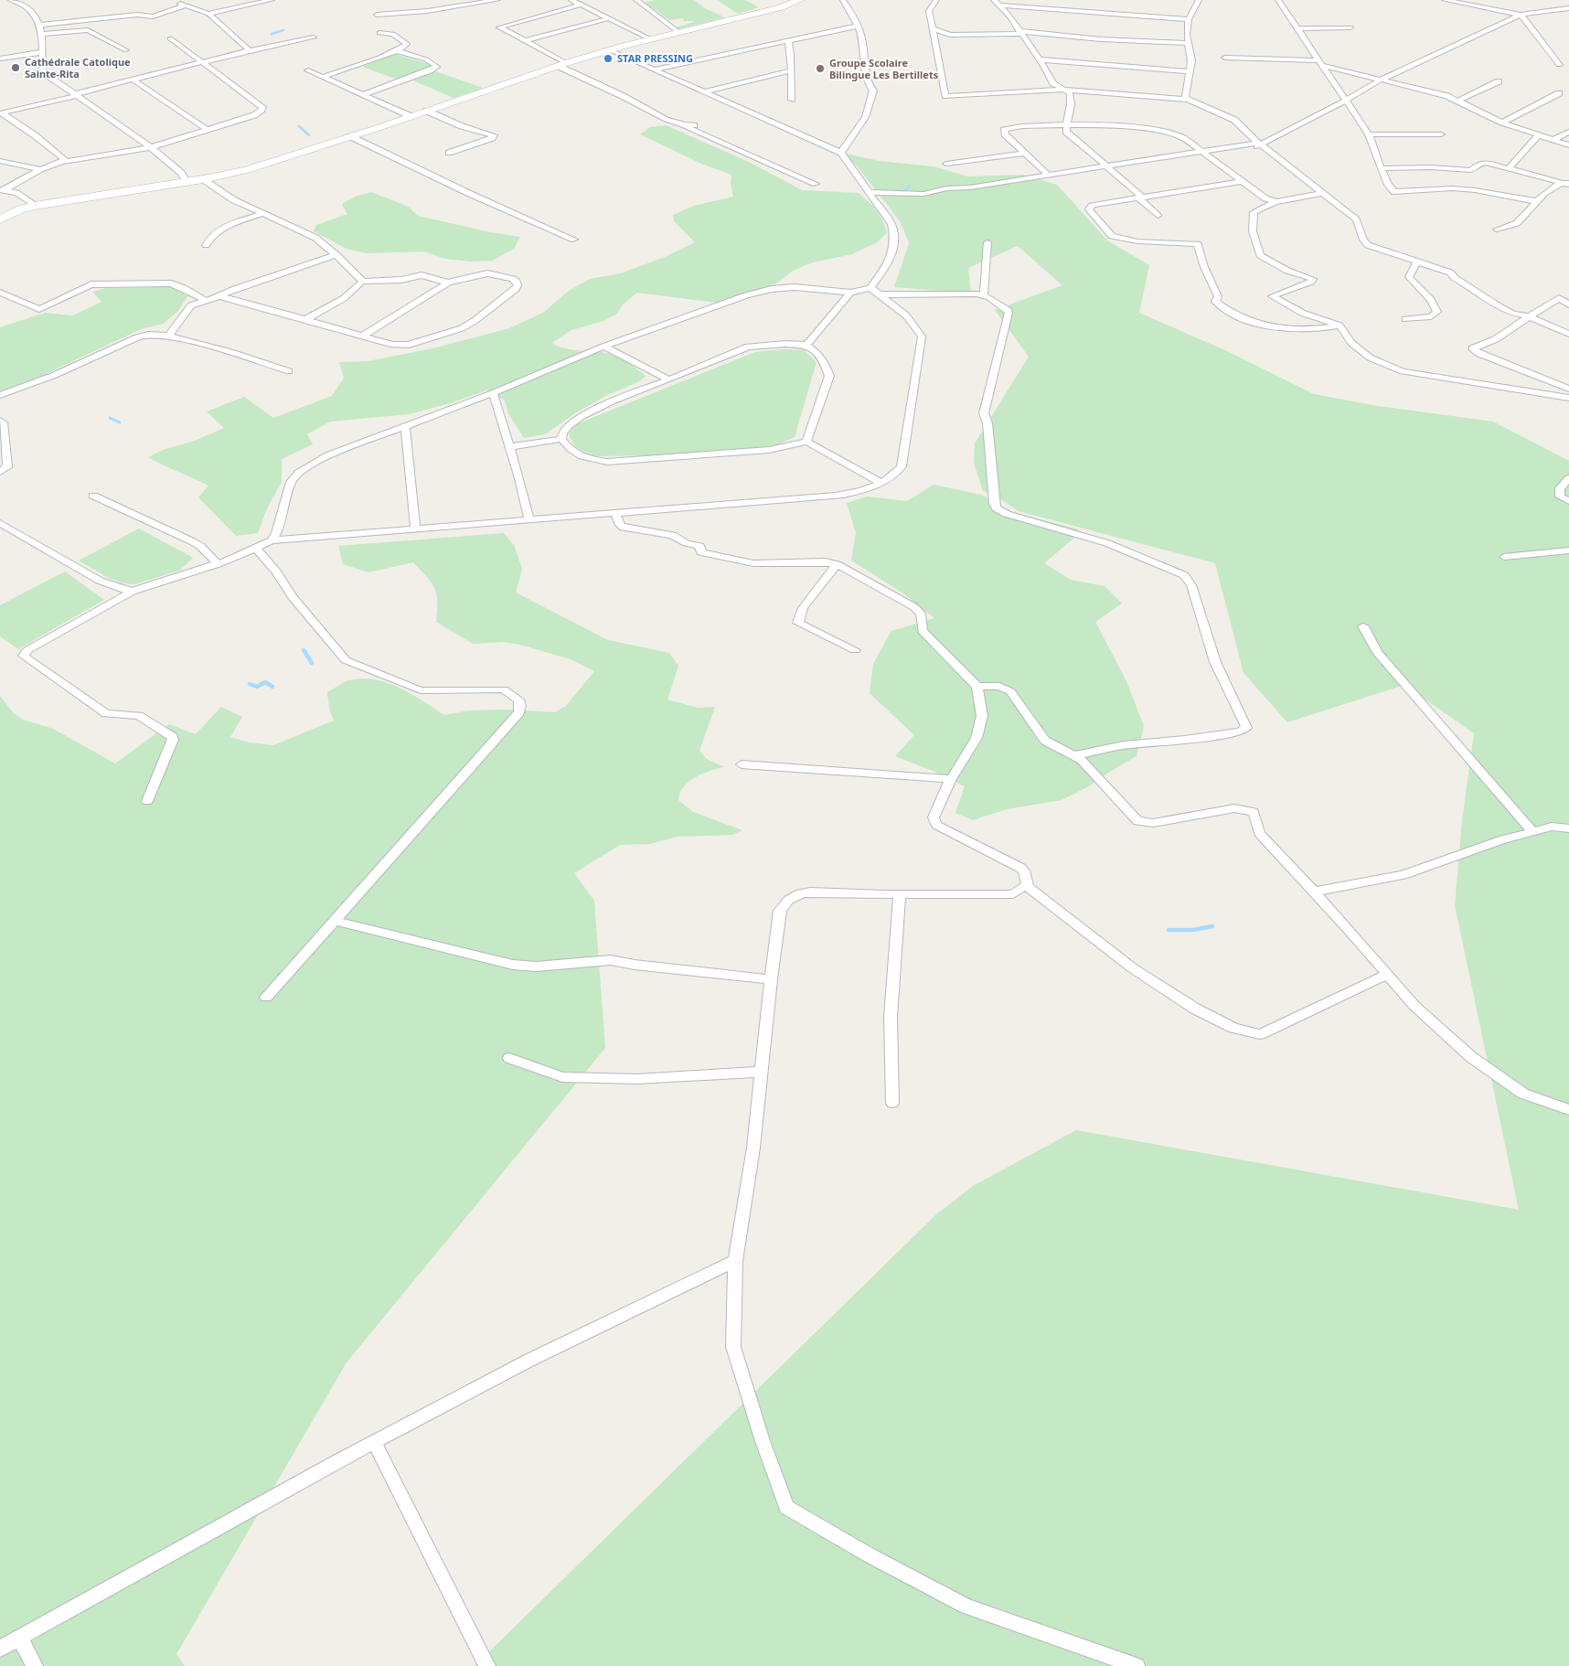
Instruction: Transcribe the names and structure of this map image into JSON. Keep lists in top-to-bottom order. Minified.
{"places":["STAR PRESSING","Cathédrale Catolique Sainte-Rita","Groupe Scolaire Bilingue Les Bertillets"]}
